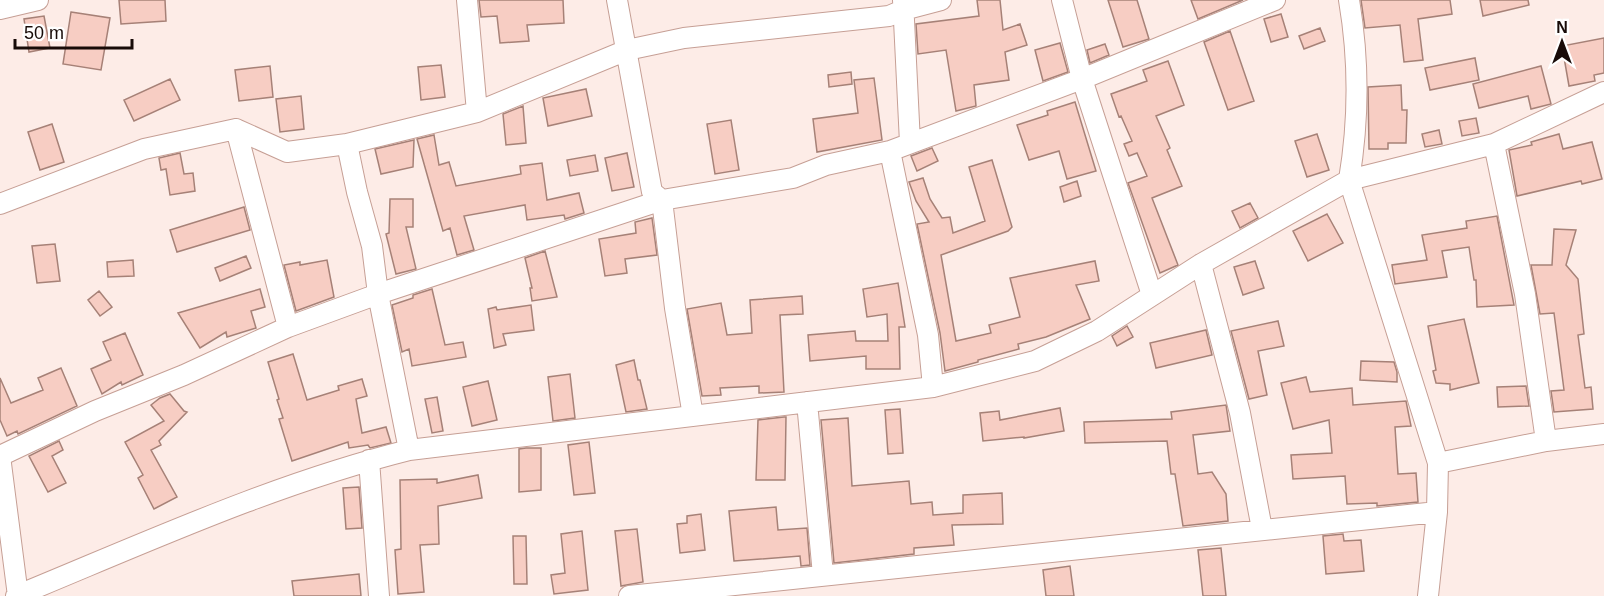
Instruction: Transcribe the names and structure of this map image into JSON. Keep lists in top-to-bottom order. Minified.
{"scale_bar":"50 m","north":"top"}
